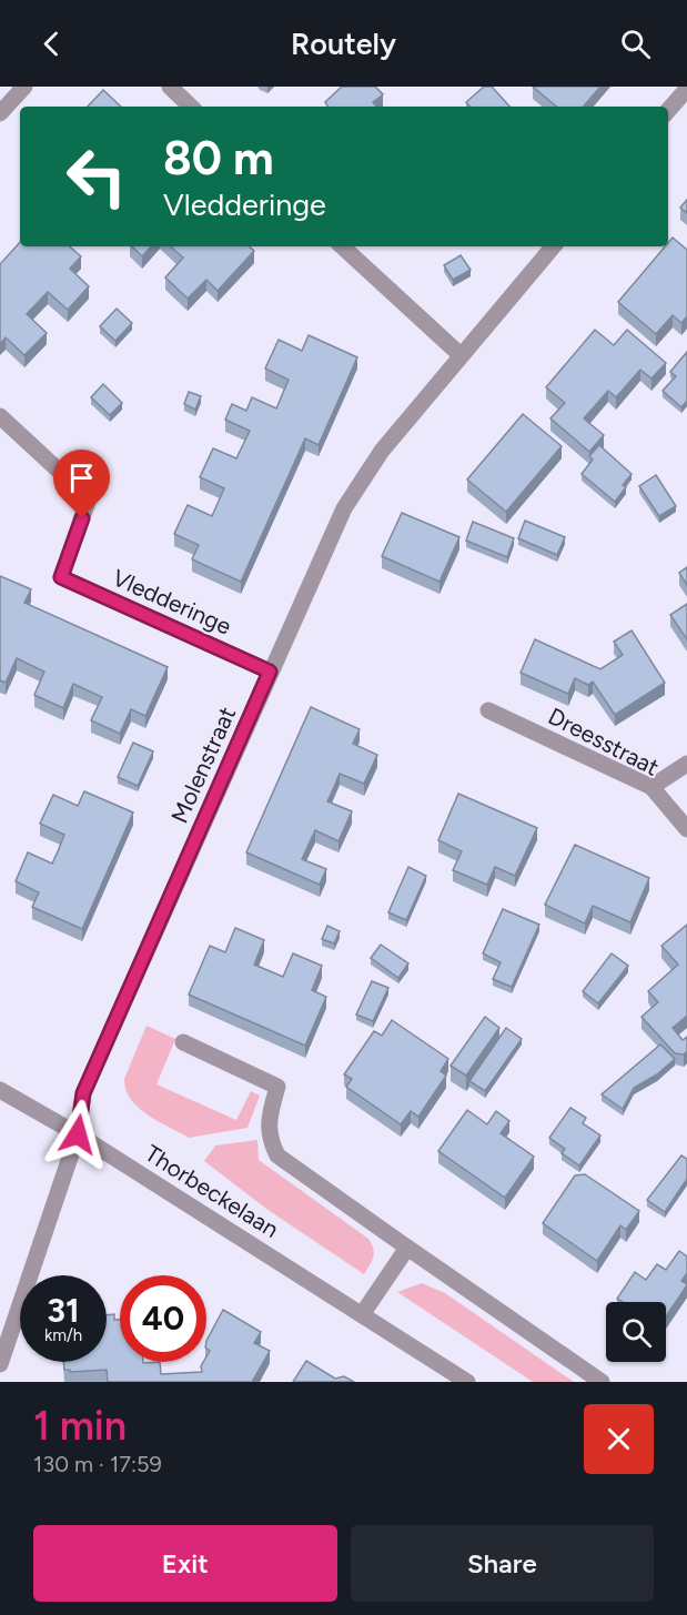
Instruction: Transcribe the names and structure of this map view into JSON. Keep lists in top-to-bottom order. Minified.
{"streets":{"street":["Vledderinge","Dreesstraat","Molenstraat","Thorbeckelaan"]},"crossings":[["Vledderinge","Molenstraat"],["Molenstraat","Thorbeckelaan"]],"page":{"header":"Routely","turn":["80 m","Vledderinge"],"speed":"31 km/h","limit":"40","heading":["1 min","130 m · 17:59"],"buttons":["Exit","Share"]}}
